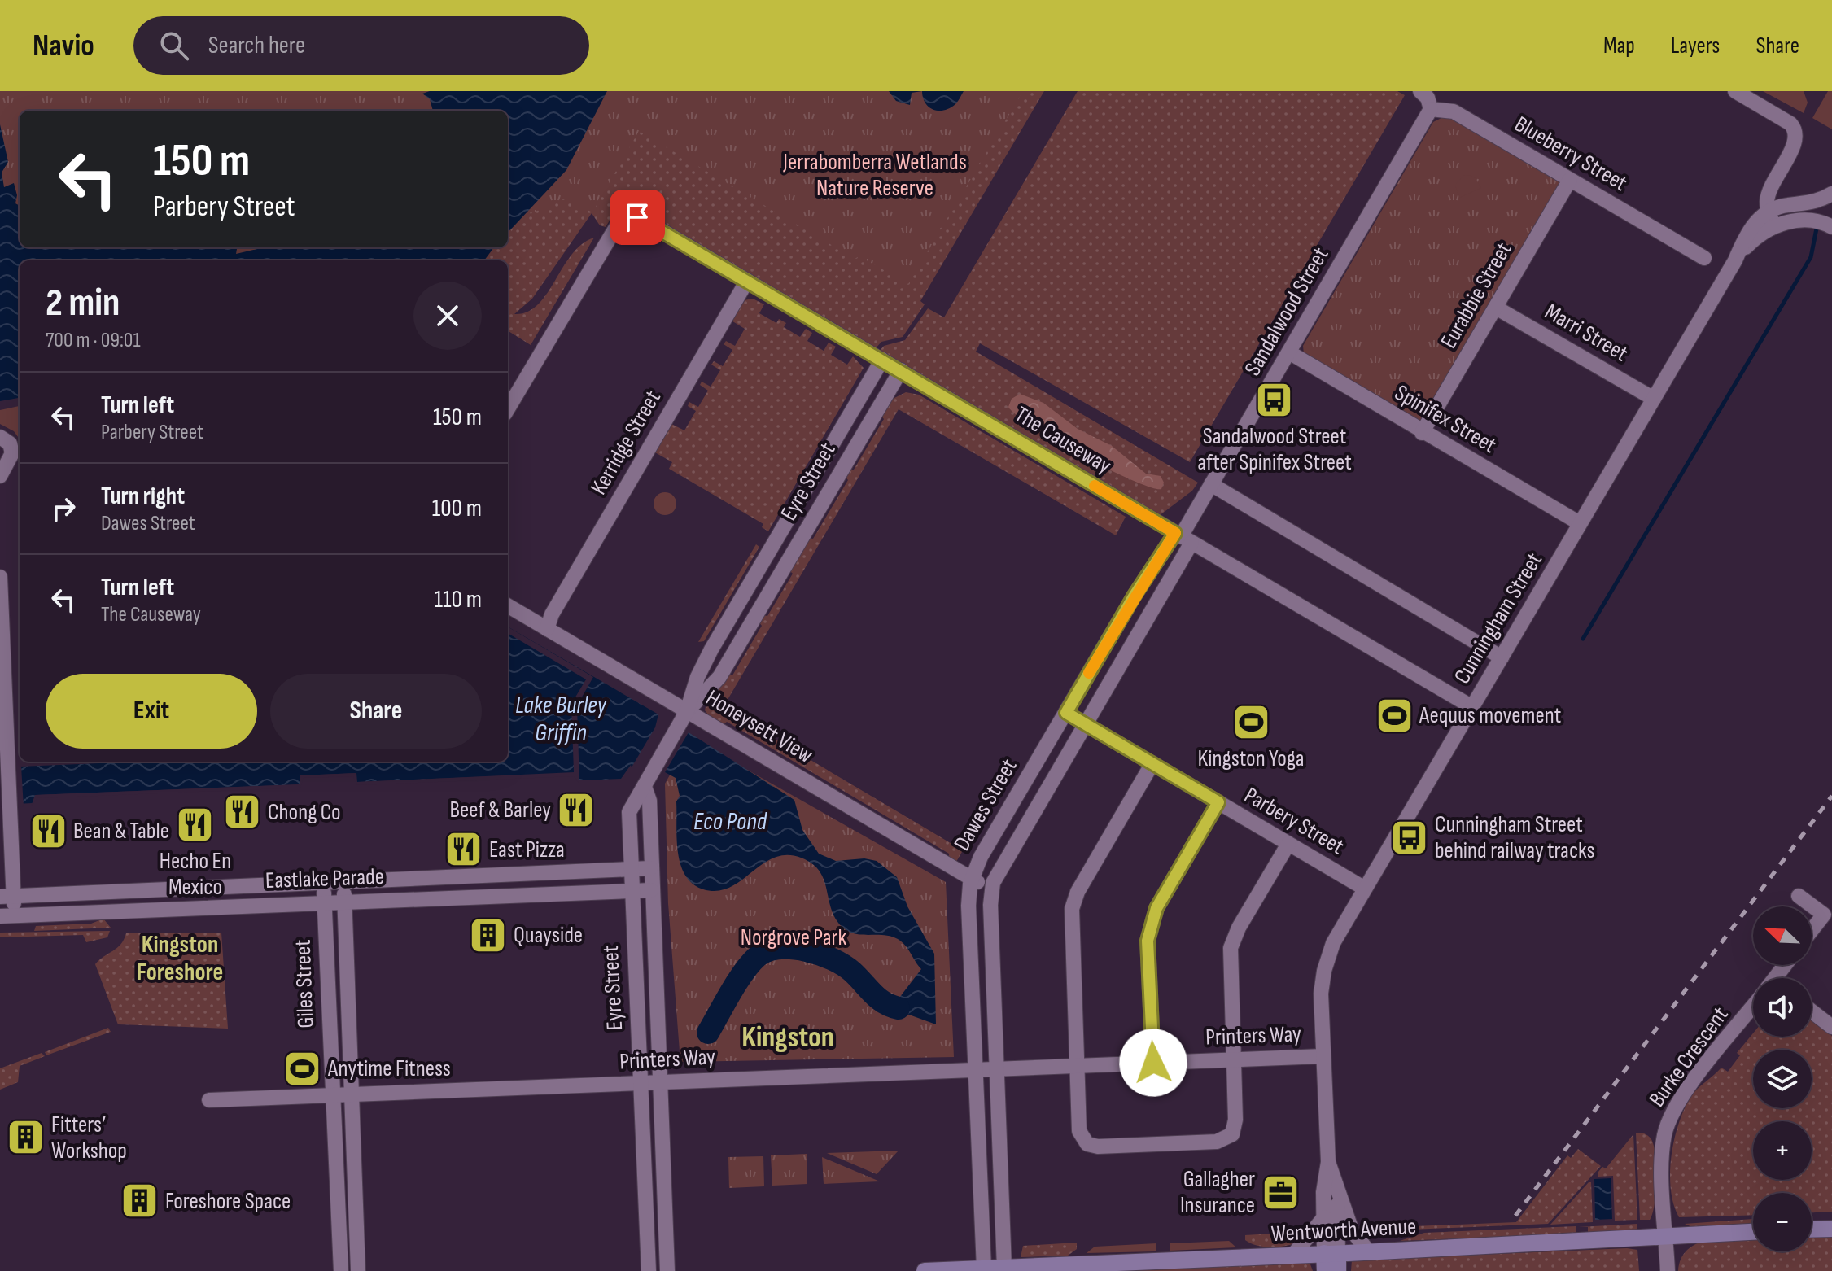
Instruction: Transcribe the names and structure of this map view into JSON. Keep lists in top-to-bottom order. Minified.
{"streets":{"main road":["Cunningham Street","Wentworth Avenue"],"street":["Blueberry Street","Eurabbie Street","Sandalwood Street","Marri Street","Spinifex Street","The Causeway","Kerridge Street","Eyre Street","Honeysett View","Dawes Street","Parbery Street","Eastlake Parade","Giles Street","Printers Way","Burke Crescent"]},"crossings":[["Blueberry Street","Eurabbie Street"],["Blueberry Street","Sandalwood Street"],["Eurabbie Street","Marri Street"],["Eurabbie Street","Spinifex Street"],["Sandalwood Street","Spinifex Street"],["Sandalwood Street","The Causeway"],["Sandalwood Street","Dawes Street"],["Marri Street","Cunningham Street"],["Spinifex Street","Cunningham Street"],["The Causeway","Kerridge Street"],["The Causeway","Eyre Street"],["The Causeway","Cunningham Street"],["The Causeway","Dawes Street"],["Kerridge Street","Honeysett View"],["Eyre Street","Honeysett View"],["Eyre Street","Eastlake Parade"],["Eyre Street","Printers Way"],["Cunningham Street","Parbery Street"],["Cunningham Street","Printers Way"],["Cunningham Street","Wentworth Avenue"],["Honeysett View","Dawes Street"],["Dawes Street","Parbery Street"],["Dawes Street","Printers Way"],["Dawes Street","Wentworth Avenue"],["Eastlake Parade","Giles Street"],["Giles Street","Printers Way"],["Burke Crescent","Wentworth Avenue"]],"districts":["Kingston Foreshore","Kingston"],"water":["Lake Burley Griffin","Eco Pond"],"parks":["Jerrabomberra Wetlands Nature Reserve","Norgrove Park"],"places":{"bus stop":["Sandalwood Street after Spinifex Street","Cunningham Street behind railway tracks"],"sports":["Aequus movement","Kingston Yoga","Anytime Fitness"],"restaurant":["Beef & Barley","Chong Co","Hecho En Mexico","Bean & Table","East Pizza"],"building":["Quayside","Fitters’ Workshop","Foreshore Space"],"office":["Gallagher Insurance"]},"north":"top left","page":{"header":"Navio","search":"Search here","nav":["Map","Layers","Share"],"turn":["150 m","Parbery Street"],"heading":["2 min","700 m · 09:01"],"list":[{"name":"Turn left","note":"Parbery Street","value":"150 m"},{"name":"Turn right","note":"Dawes Street","value":"100 m"},{"name":"Turn left","note":"The Causeway","value":"110 m"}],"buttons":["Exit","Share"],"map_buttons":["+","−"]}}
